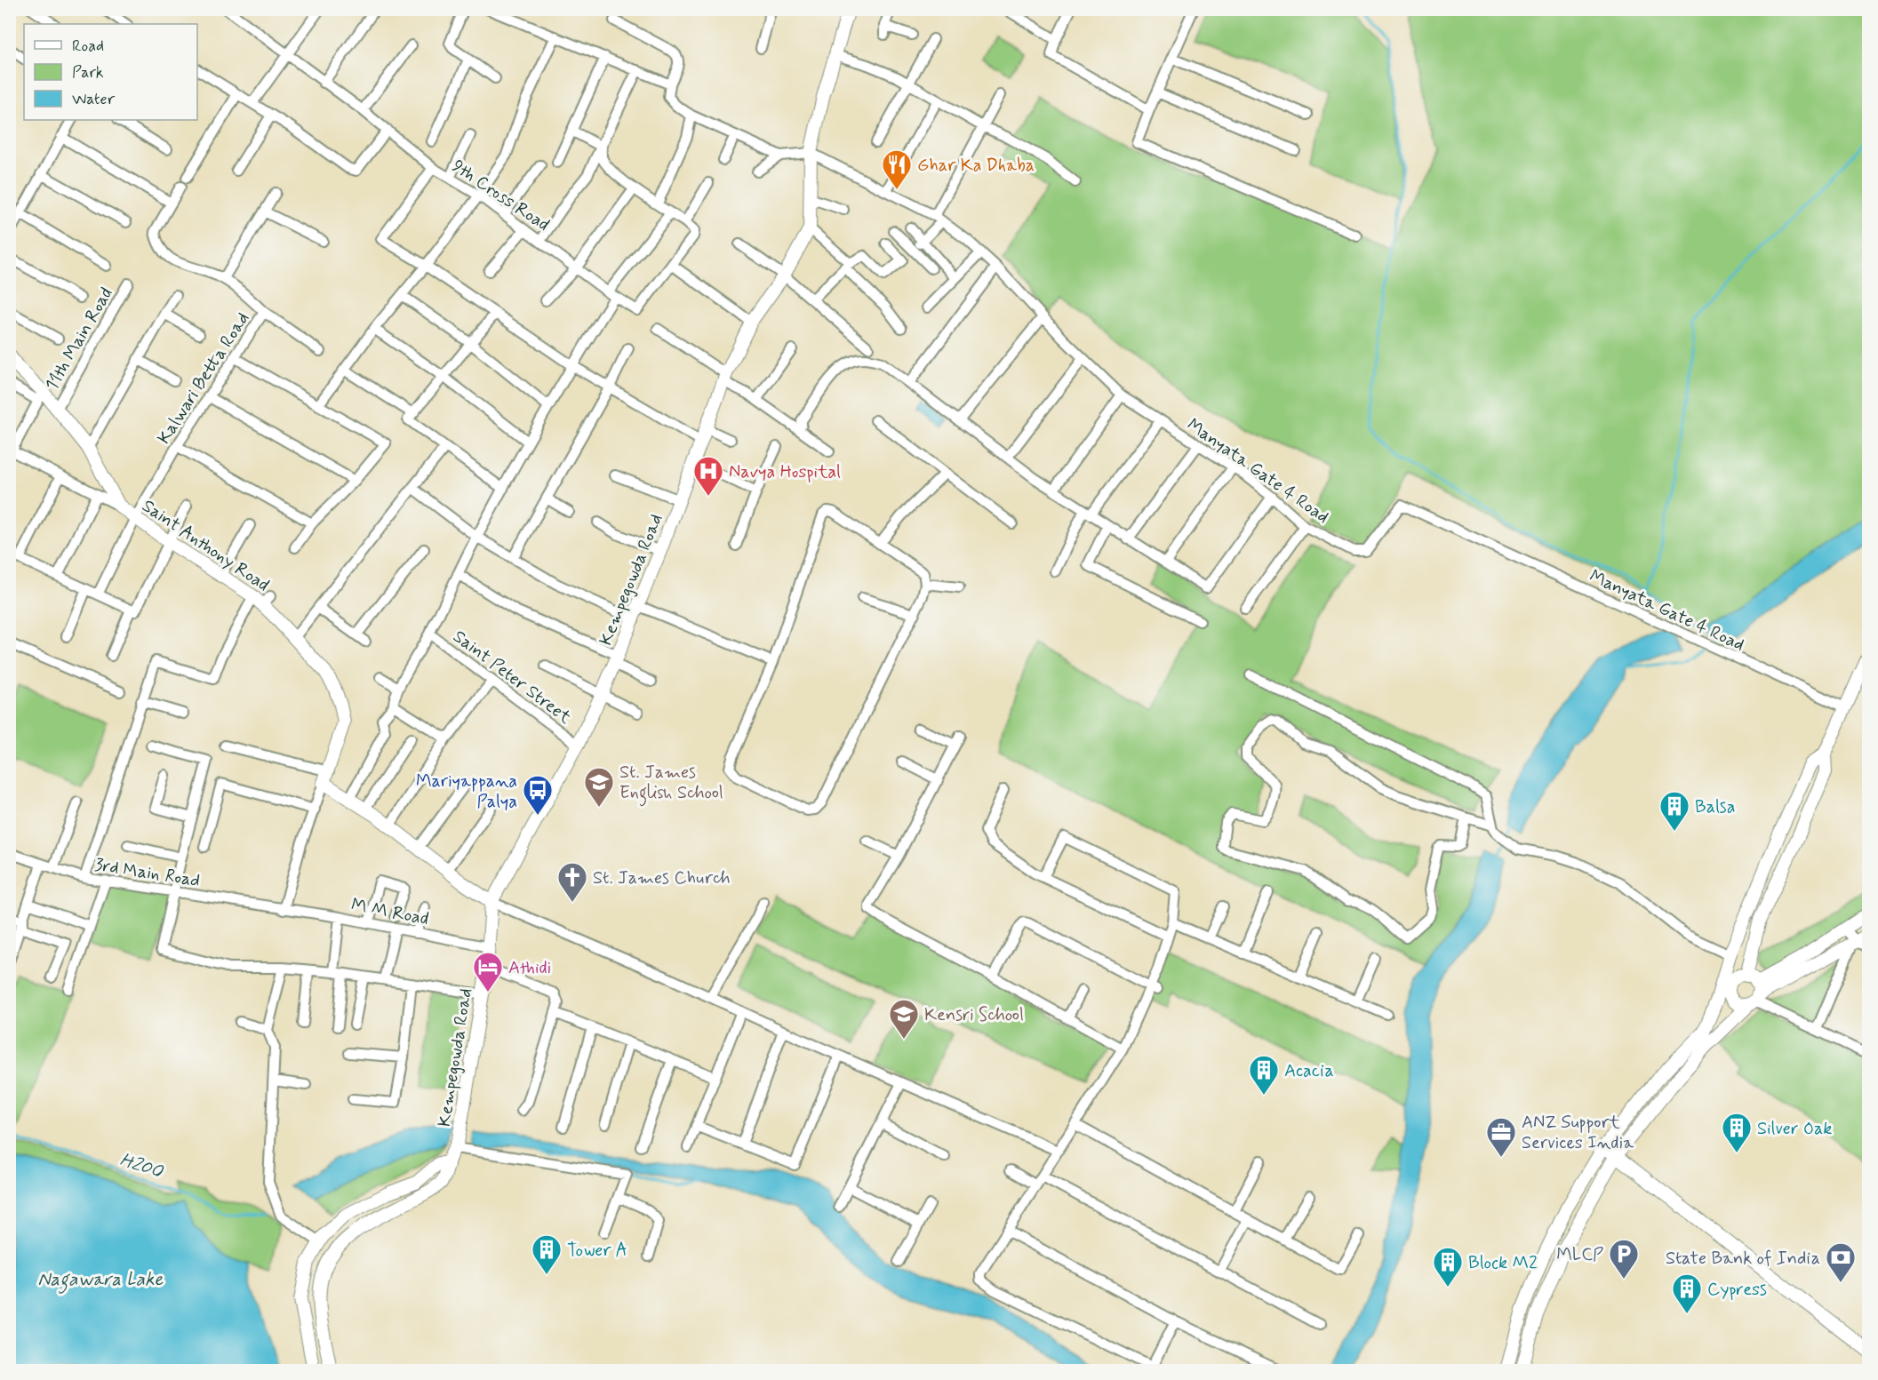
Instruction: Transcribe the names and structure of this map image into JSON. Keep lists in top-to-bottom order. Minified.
{"streets":{"street":["9th Cross Road","11th Main Road","Kalwari Betta Road","Manyata Gate 4 Road","Saint Anthony Road","Kempegowda Road","Saint Peter Street","3rd Main Road","M M Road"]},"crossings":[["11th Main Road","Saint Anthony Road"],["Kalwari Betta Road","Saint Anthony Road"],["Manyata Gate 4 Road","Kempegowda Road"],["Saint Anthony Road","3rd Main Road"],["Saint Anthony Road","M M Road"],["Kempegowda Road","Saint Peter Street"],["Kempegowda Road","M M Road"],["3rd Main Road","M M Road"]],"water":["H200","Nagawara Lake"],"places":{"restaurant":["Ghar Ka Dhaba"],"hospital":["Navya Hospital"],"school or university":["St. James English School","Kensri School"],"bus stop":["Mariyappana Palya"],"building":["Balsa","Acacia","Silver Oak","Tower A","Block M2","Cypress"],"church":["St. James Church"],"hotel":["Athidi"],"office":["ANZ Support Services India"],"parking":["MLCP"],"bank":["State Bank of India"]},"legend":["Road","Park","Water"]}
